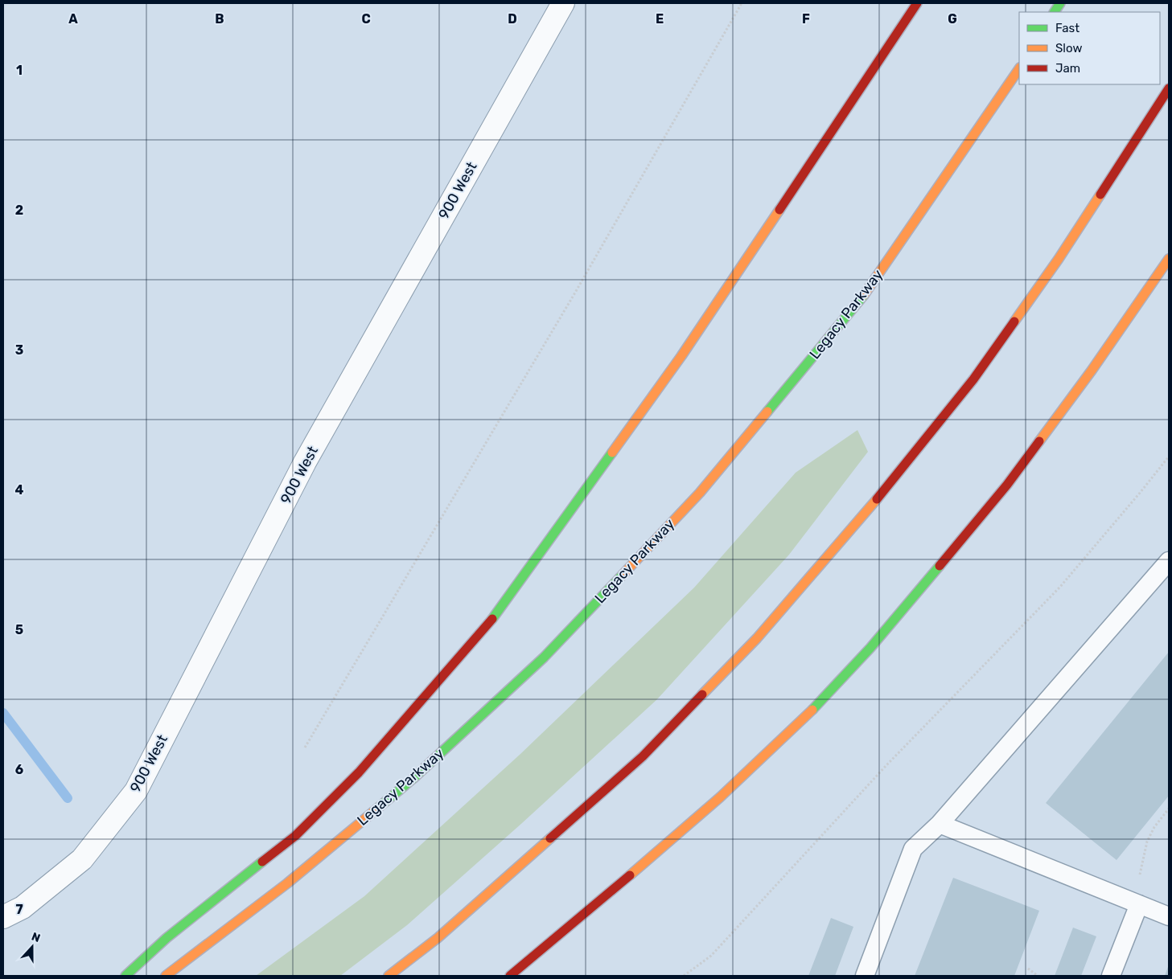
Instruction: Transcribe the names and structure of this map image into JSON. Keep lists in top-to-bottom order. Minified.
{"streets":{"highway":["Legacy Parkway"],"street":["900 West"]},"legend":["Fast","Slow","Jam"],"north":"top","grid":{"columns":["A","B","C","D","E","F","G"],"rows":["1","2","3","4","5","6","7"]}}
